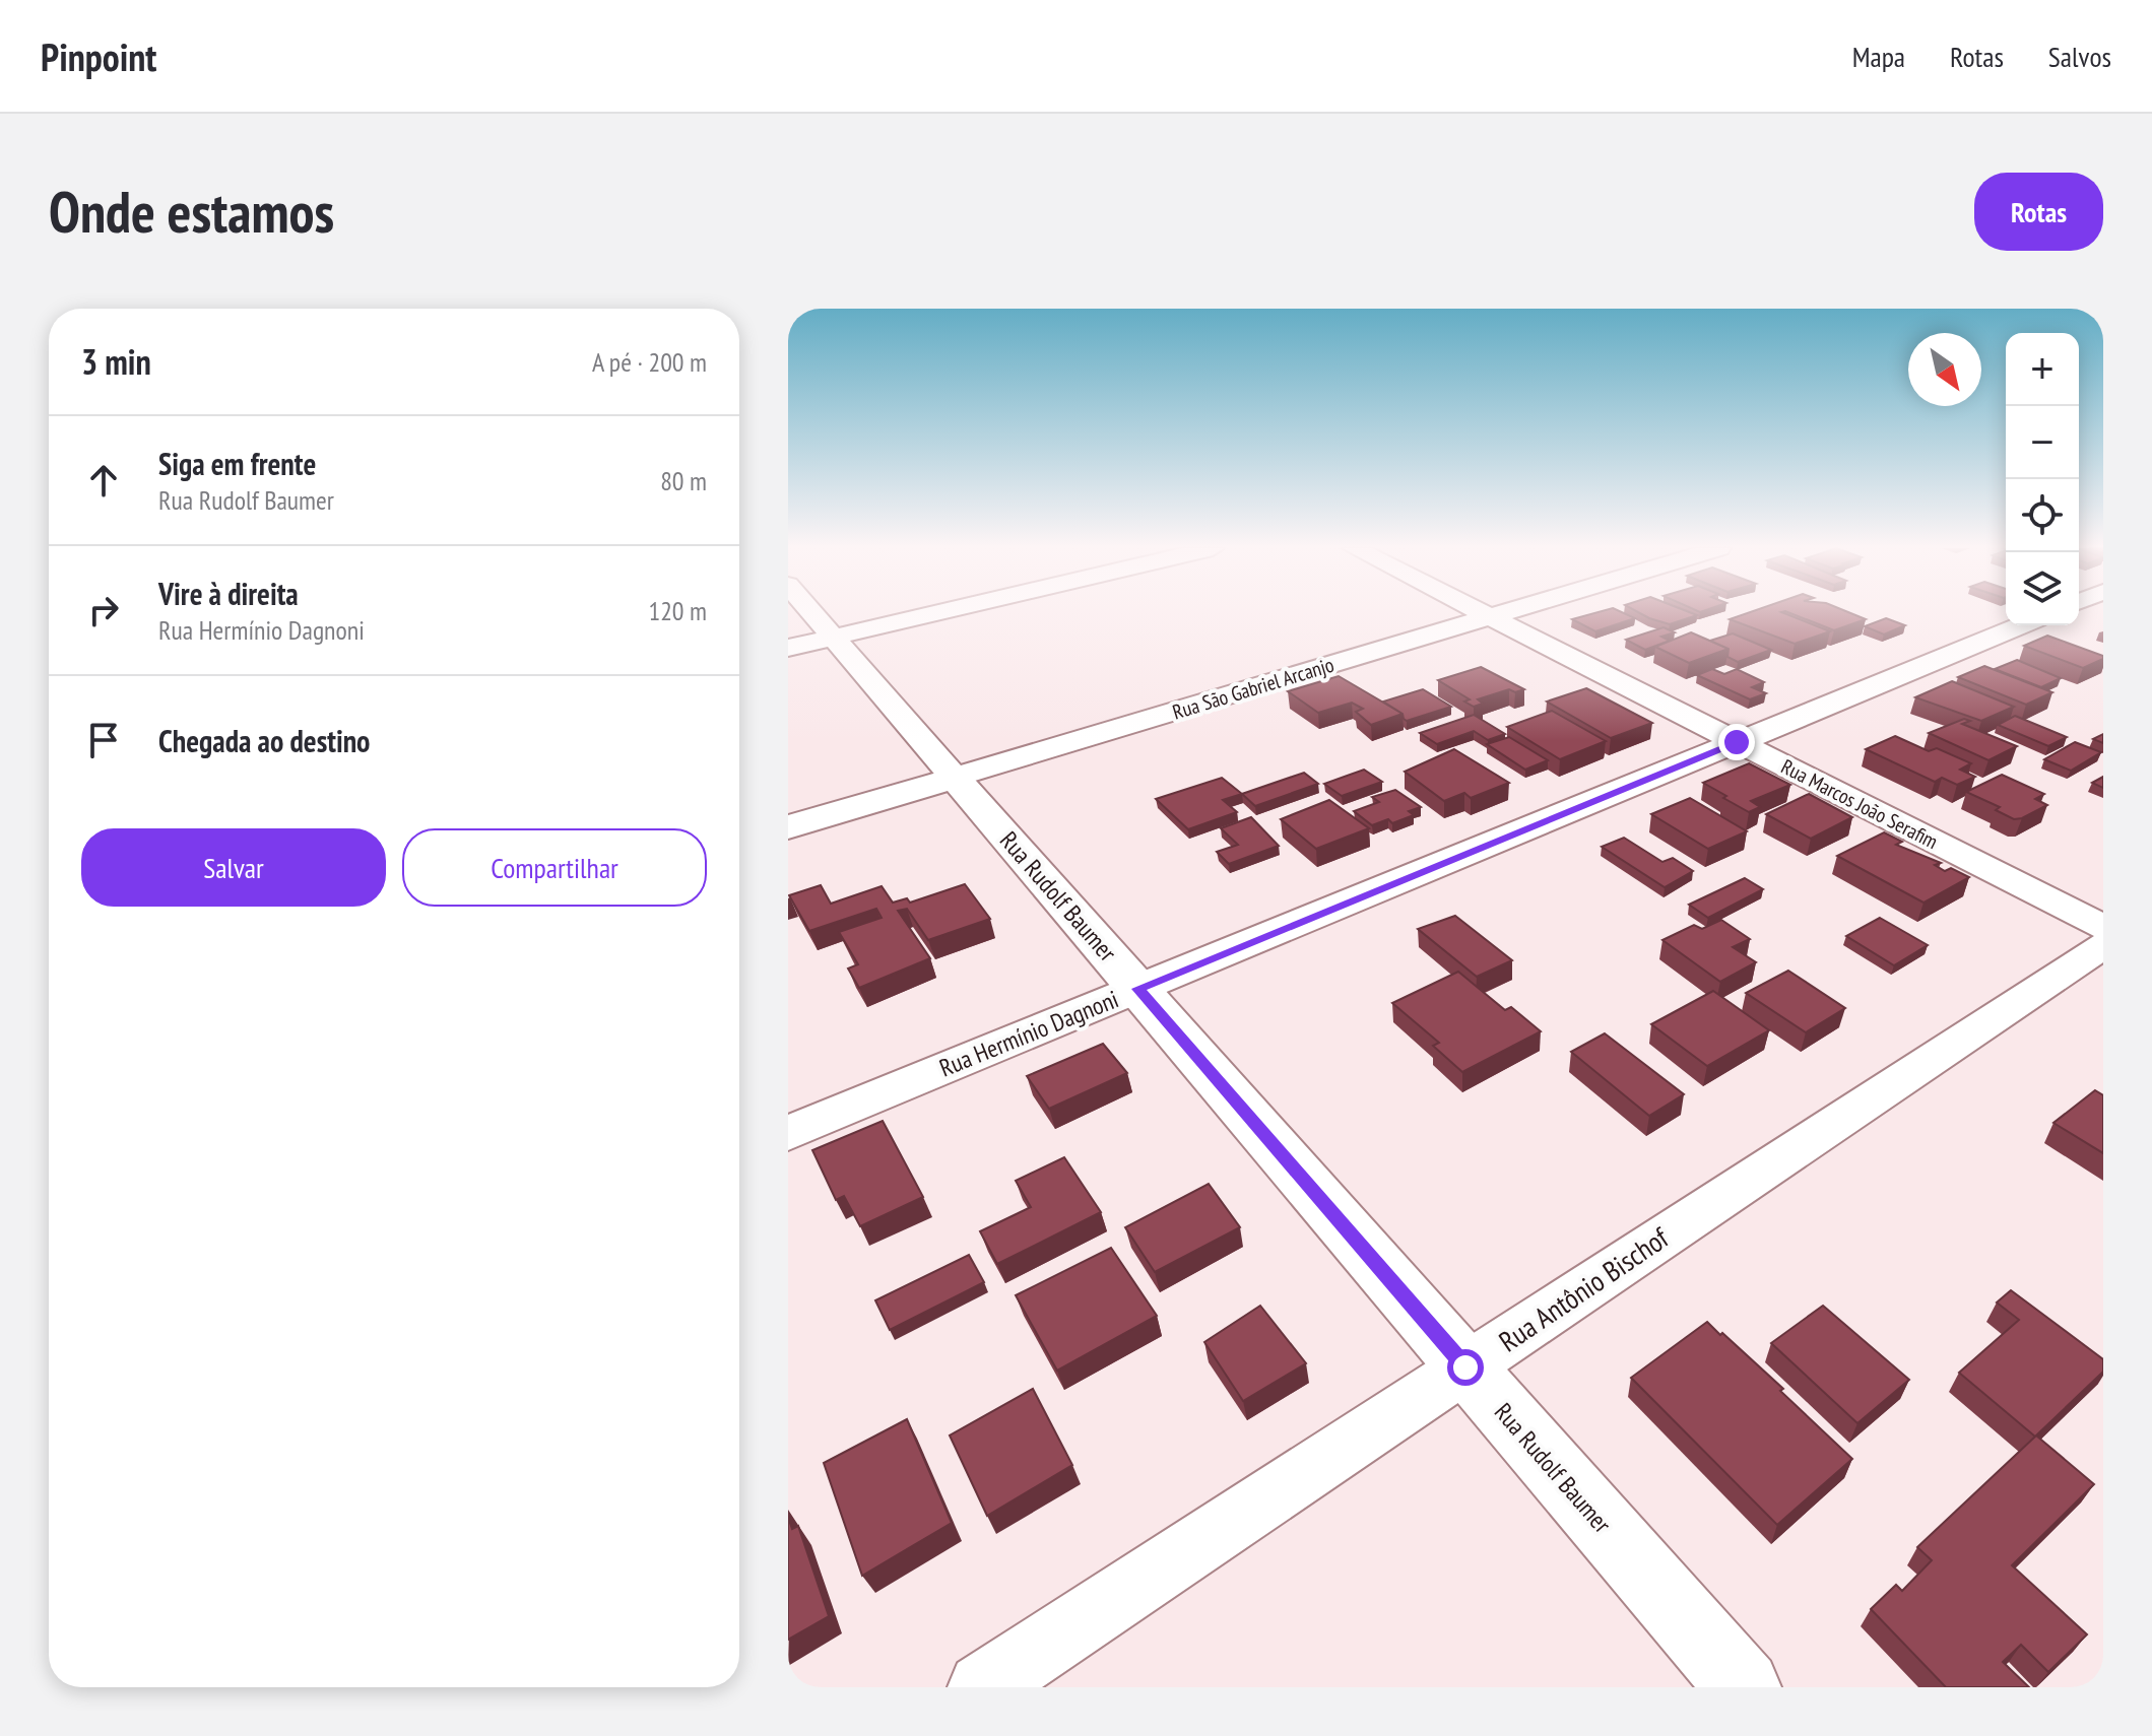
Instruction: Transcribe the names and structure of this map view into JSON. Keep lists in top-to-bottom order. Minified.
{"streets":{"street":["Rua São Gabriel Arcanjo","Rua Marcos João Serafim","Rua Rudolf Baumer","Rua Hermínio Dagnoni","Rua Antônio Bischof"]},"crossings":[["Rua São Gabriel Arcanjo","Rua Marcos João Serafim"],["Rua São Gabriel Arcanjo","Rua Rudolf Baumer"],["Rua Marcos João Serafim","Rua Hermínio Dagnoni"],["Rua Rudolf Baumer","Rua Hermínio Dagnoni"],["Rua Rudolf Baumer","Rua Antônio Bischof"]],"north":"bottom right","page":{"header":"Pinpoint","nav":["Mapa","Rotas","Salvos"],"buttons":["Rotas",["Salvar","Compartilhar"]],"title":"Onde estamos","heading":["3 min","A pé · 200 m"],"map_buttons":["+","−"],"list":[["Siga em frente","Rua Rudolf Baumer","80 m"],["Vire à direita","Rua Hermínio Dagnoni","120 m"],"Chegada ao destino"]}}
